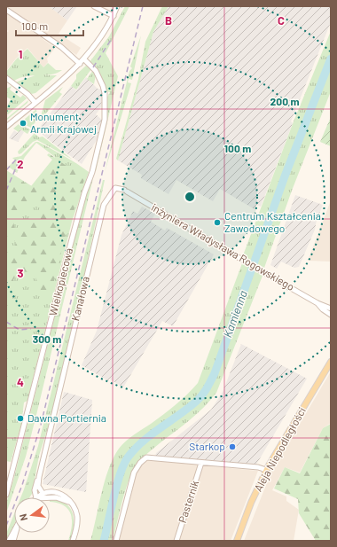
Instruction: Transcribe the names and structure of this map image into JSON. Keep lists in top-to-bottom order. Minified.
{"streets":{"main road":["Aleja Niepodległości"],"street":["inżyniera Władysława Rogowskiego","Wielkopiecowa","Kanałowa","Pasternik"]},"crossings":[["inżyniera Władysława Rogowskiego","Kanałowa"]],"water":["Kamienna"],"places":["Monument Armii Krajowej","Centrum Kształcenia Zawodowego","Dawna Portiernia","Starkop"],"scale_bar":"100 m","north":"left","grid":{"columns":["B","C"],"rows":["1","2","3","4"]},"rings":["200 m","100 m","300 m"]}
